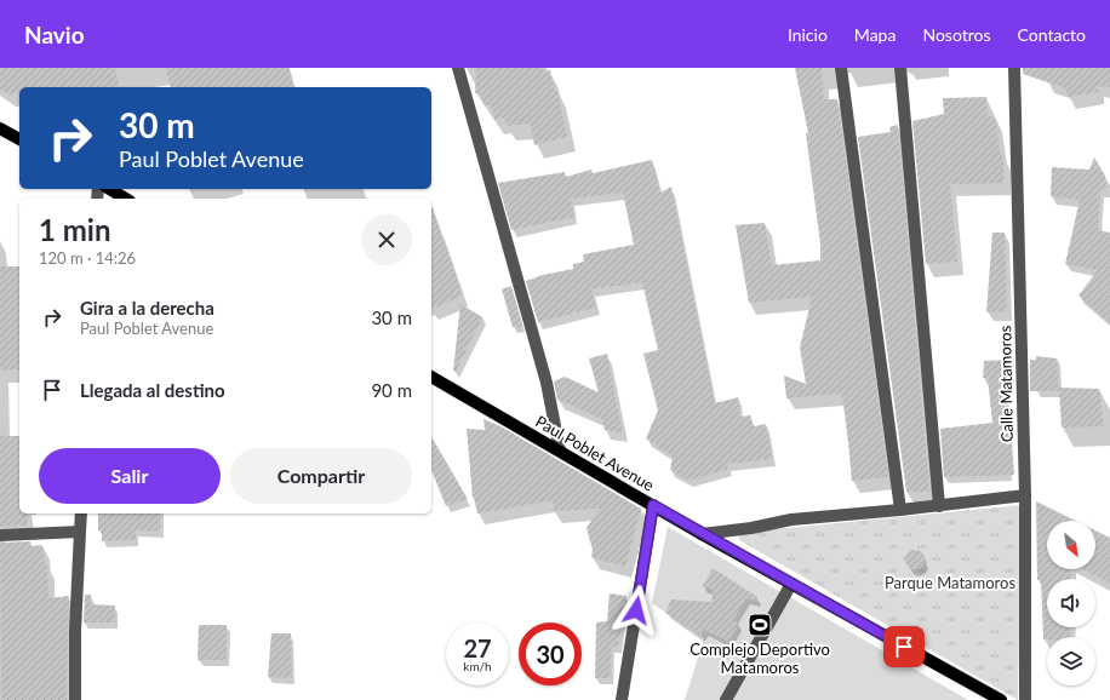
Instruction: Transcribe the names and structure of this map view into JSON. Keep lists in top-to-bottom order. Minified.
{"streets":{"main road":["Paul Poblet Avenue"],"street":["Calle Matamoros"]},"parks":["Parque Matamoros"],"places":{"sports":["Complejo Deportivo Matamoros"]},"north":"bottom right","page":{"header":"Navio","nav":["Inicio","Mapa","Nosotros","Contacto"],"turn":["30 m","Paul Poblet Avenue"],"heading":["1 min","120 m · 14:26"],"list":[{"name":"Gira a la derecha","note":"Paul Poblet Avenue","value":"30 m"},{"name":"Llegada al destino","value":"90 m"}],"buttons":["Salir","Compartir"],"speed":"27 km/h","limit":"30"}}
